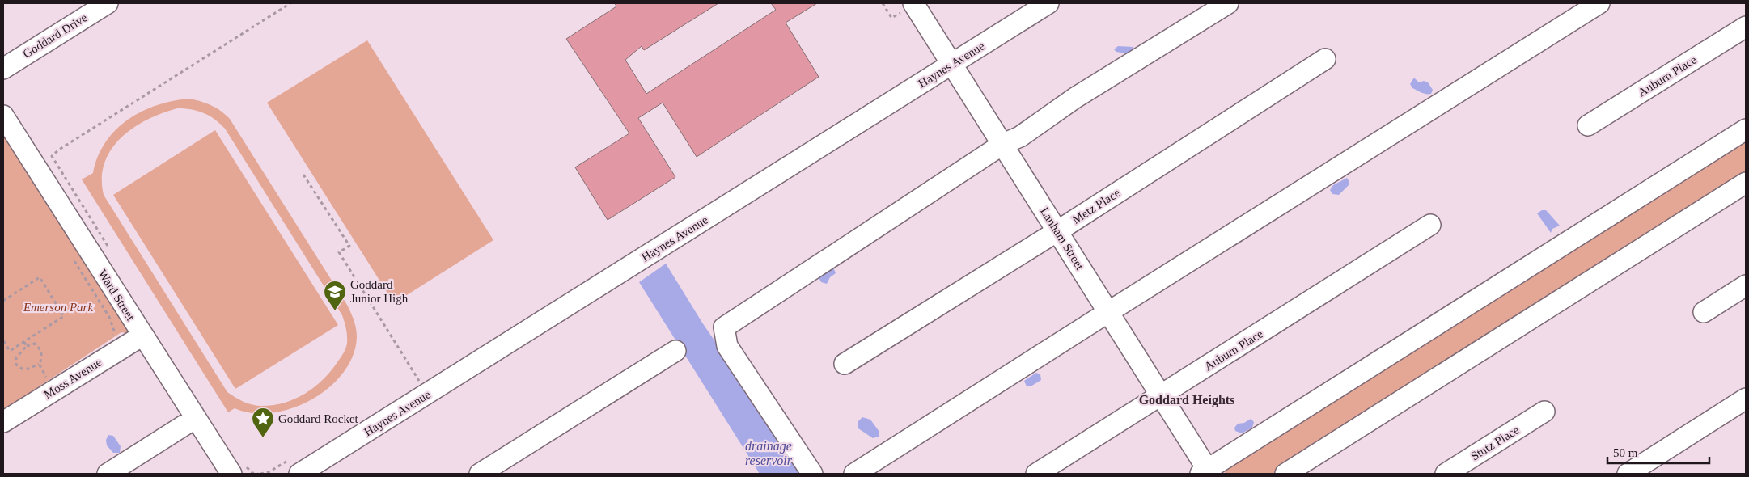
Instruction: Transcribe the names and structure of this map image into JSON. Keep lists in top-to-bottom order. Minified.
{"streets":{"street":["Goddard Drive","Haynes Avenue","Auburn Place","Metz Place","Lanham Street","Ward Street","Moss Avenue","Stutz Place"]},"crossings":[["Haynes Avenue","Lanham Street"],["Auburn Place","Lanham Street"],["Metz Place","Lanham Street"],["Ward Street","Moss Avenue"]],"districts":["Goddard Heights"],"water":["drainage reservoir"],"parks":["Emerson Park"],"places":{"school or university":["Goddard Junior High"],"place":["Goddard Rocket"]},"scale_bar":"50 m"}
